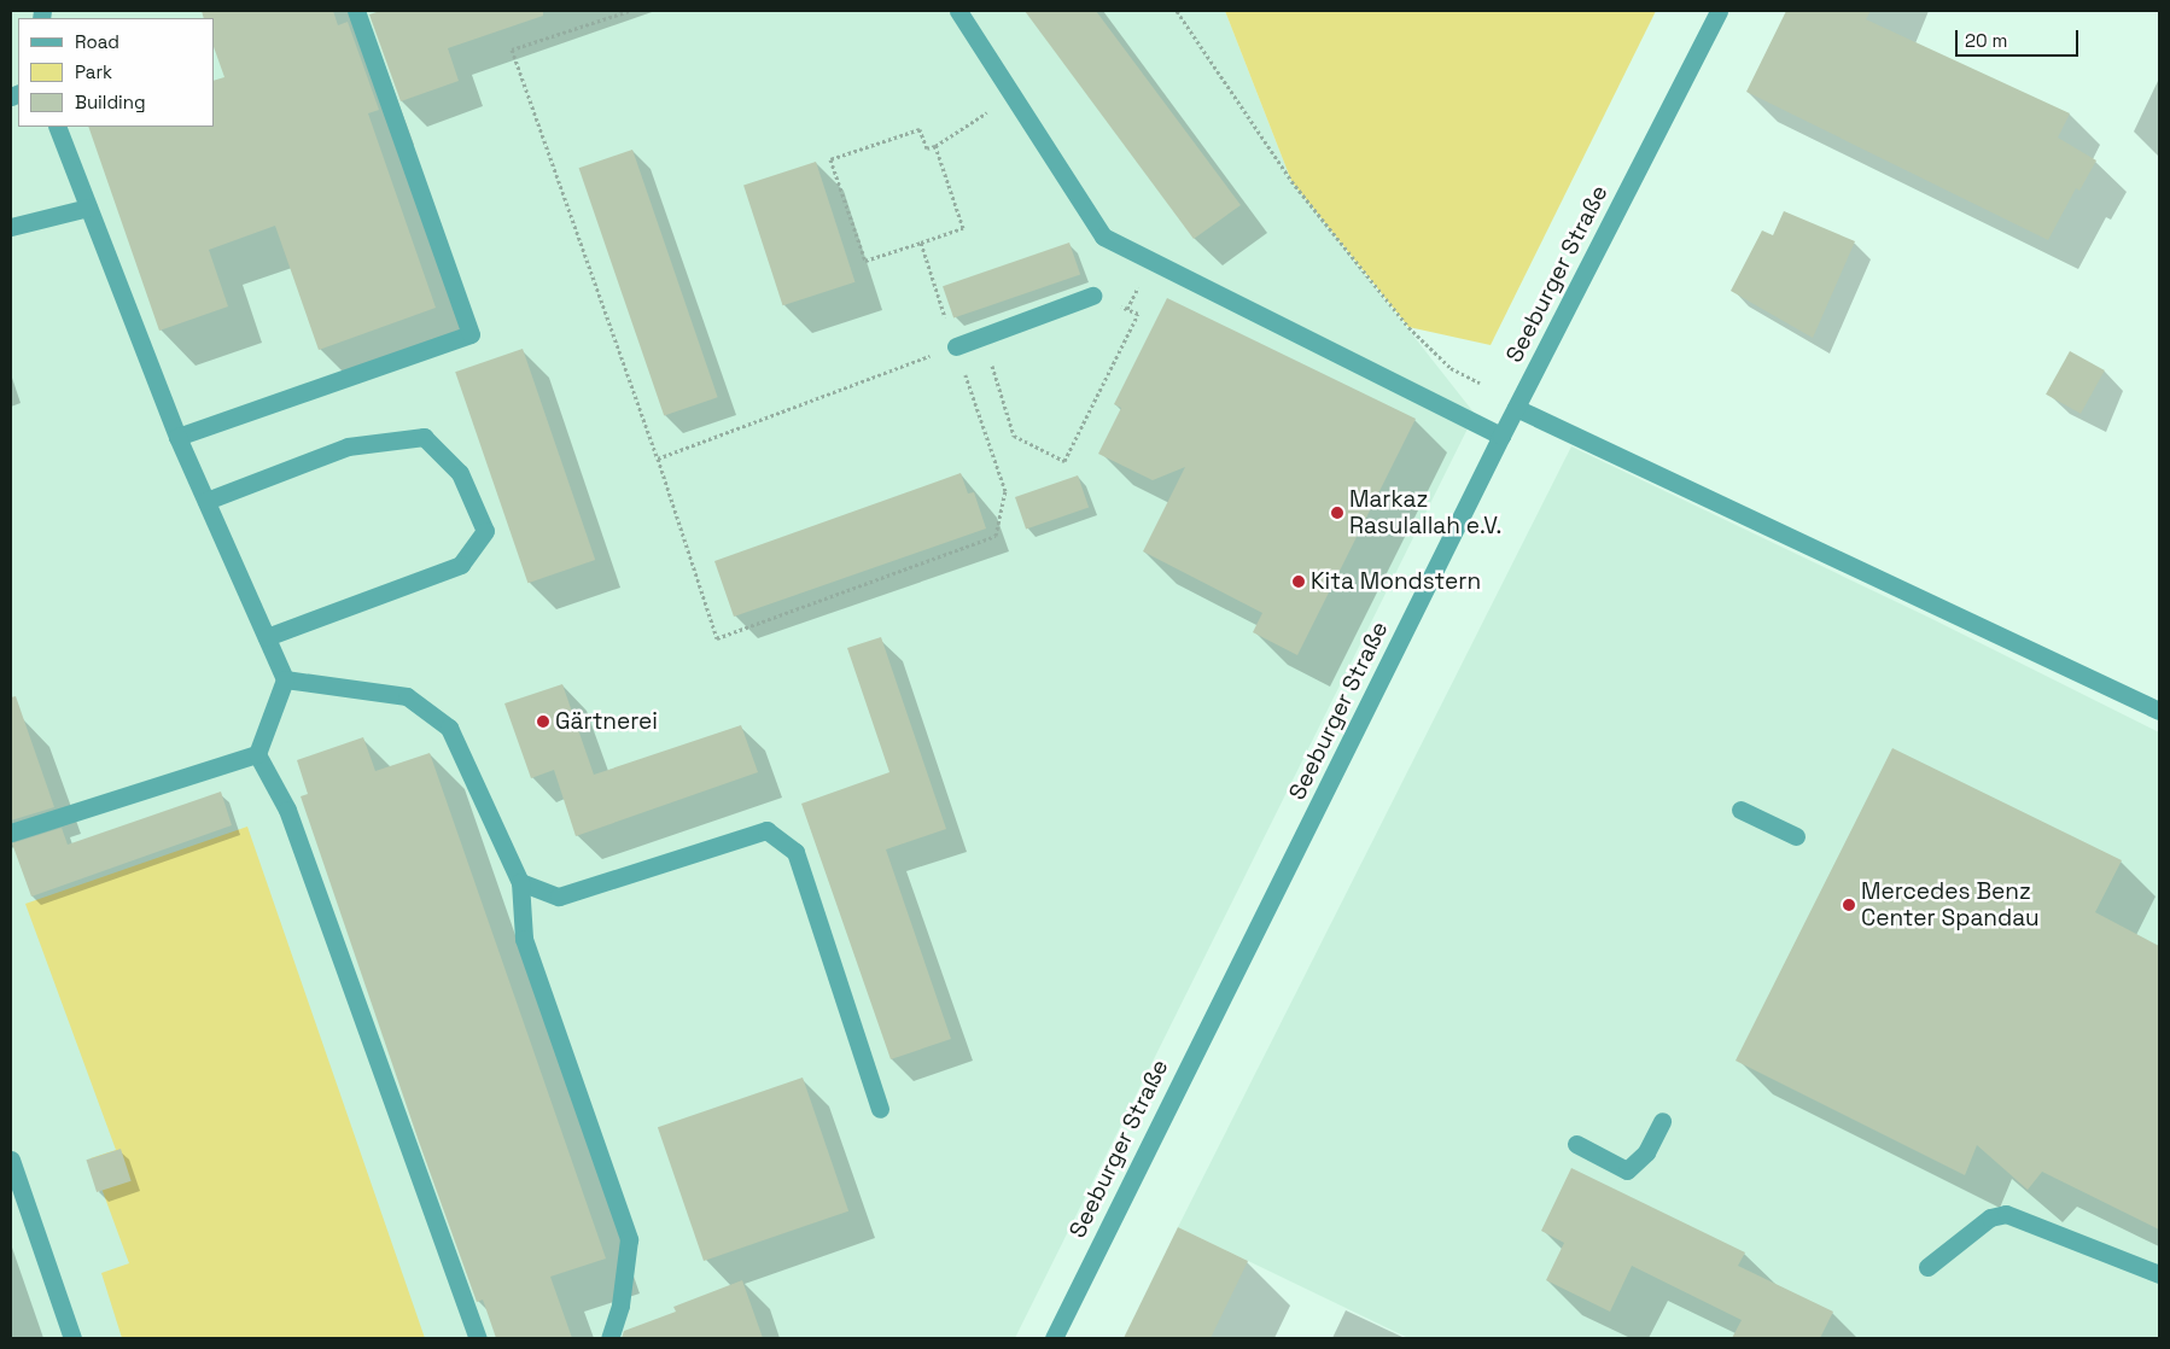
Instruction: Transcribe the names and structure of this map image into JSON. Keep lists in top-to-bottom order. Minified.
{"streets":{"street":["Seeburger Straße"]},"places":["Markaz Rasulallah e.V.","Kita Mondstern","Gärtnerei","Mercedes Benz Center Spandau"],"legend":["Road","Park","Building"],"scale_bar":"20 m"}
